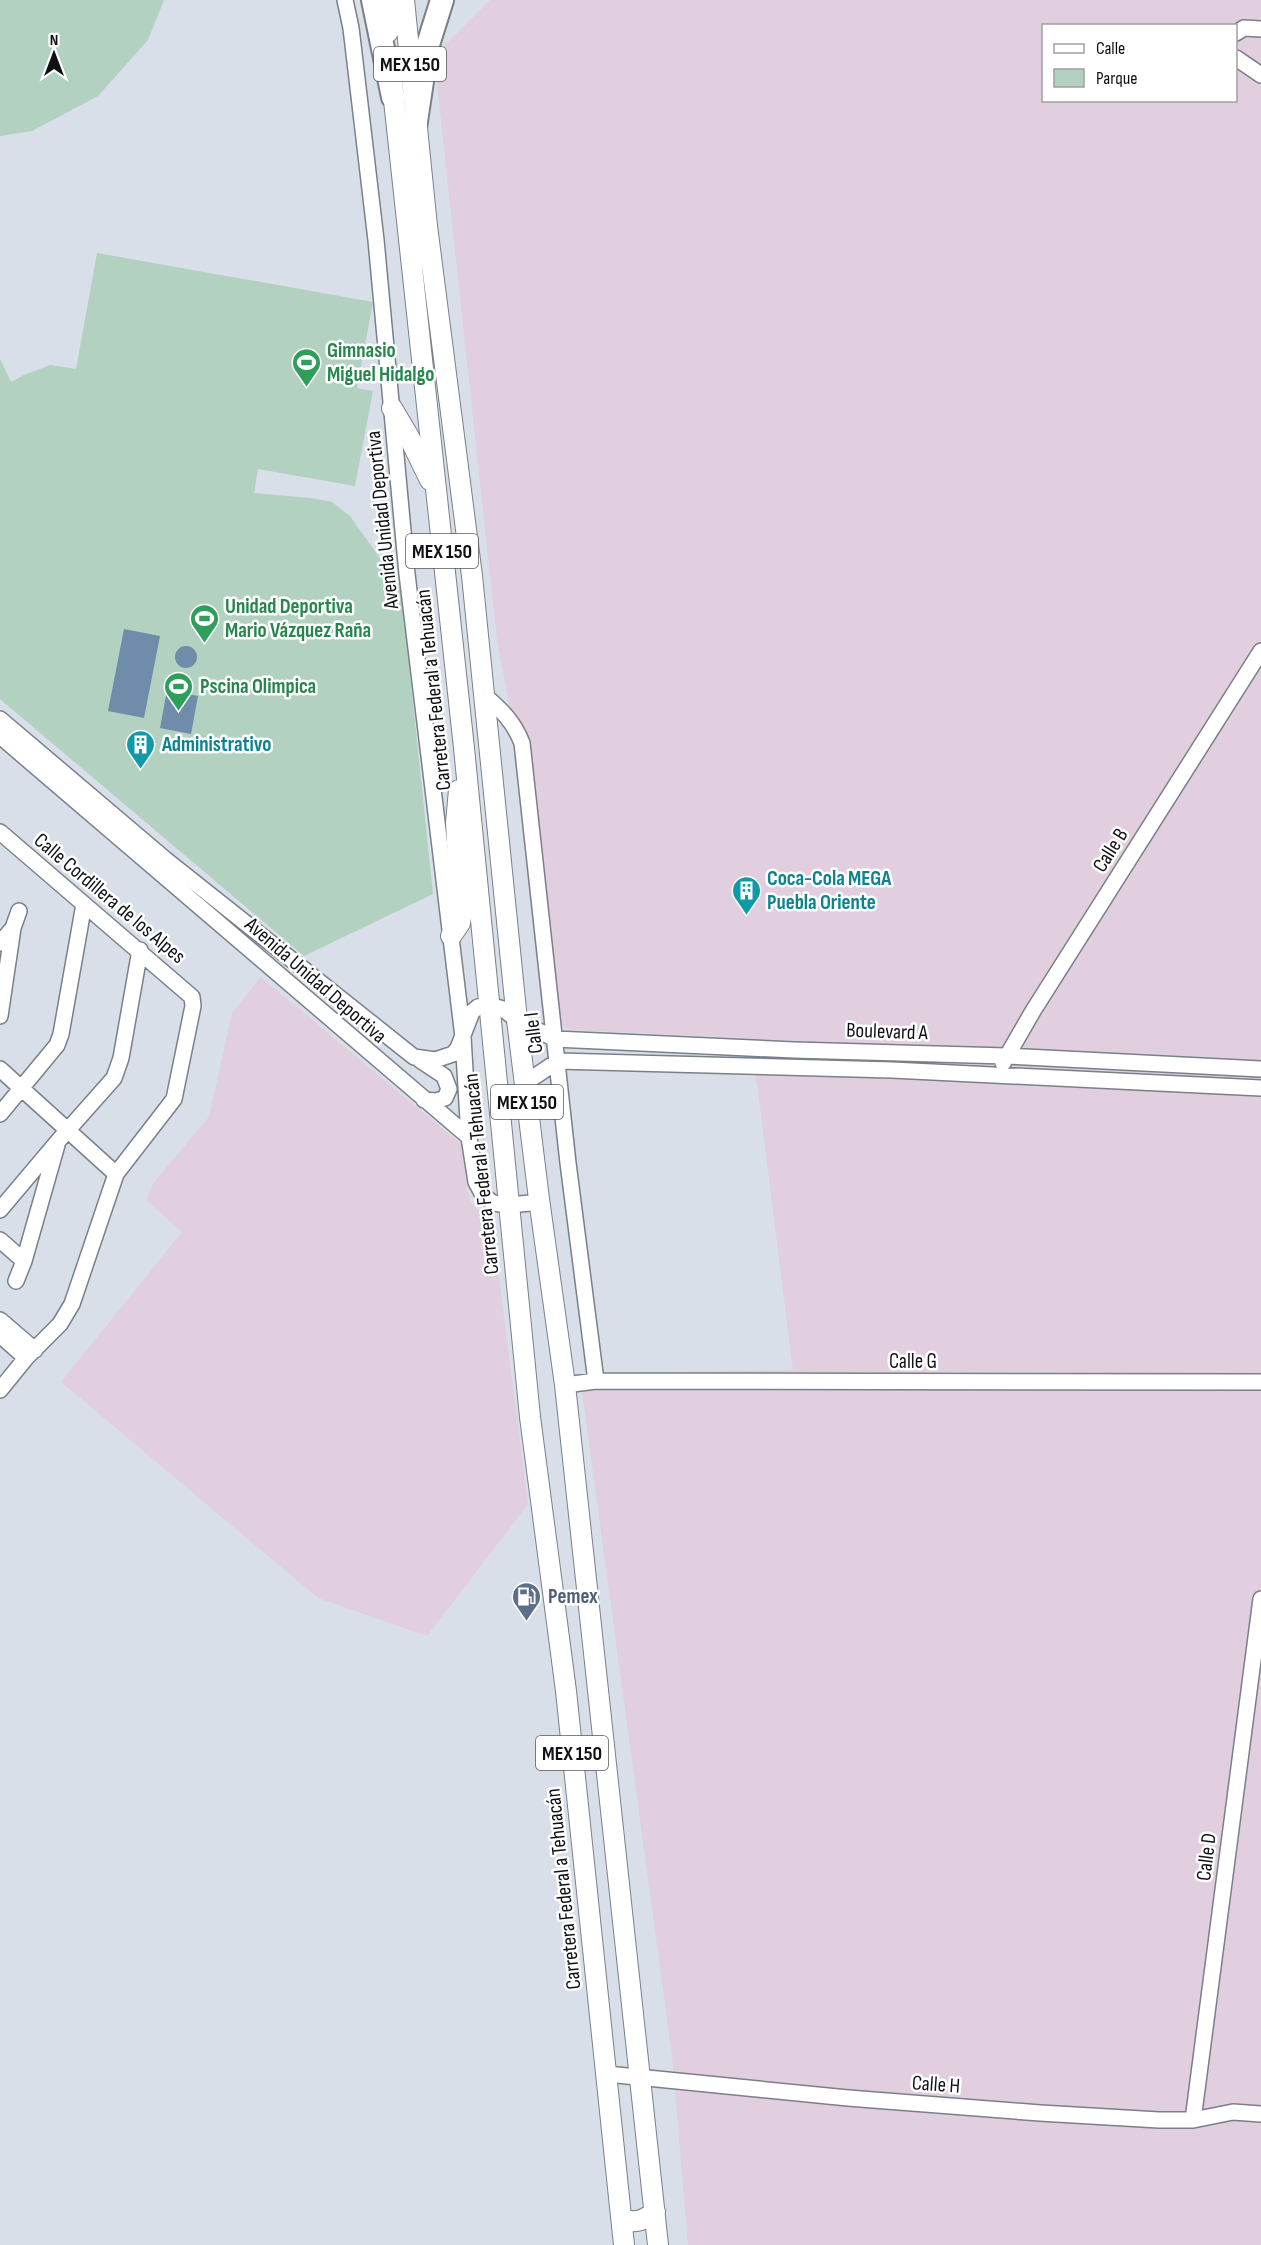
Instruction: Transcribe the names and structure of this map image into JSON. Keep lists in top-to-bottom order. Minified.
{"streets":{"main road":["MEX 150","Carretera Federal a Tehuacán"],"street":["Avenida Unidad Deportiva","Calle B","Calle Cordillera de los Alpes","Boulevard A","Calle I","Calle G","Calle D","Calle H"]},"crossings":[["MEX 150","Carretera Federal a Tehuacán"],["MEX 150","Boulevard A"],["MEX 150","Calle I"],["MEX 150","Calle G"],["MEX 150","Calle H"],["Avenida Unidad Deportiva","Carretera Federal a Tehuacán"],["Carretera Federal a Tehuacán","Calle H"],["Calle B","Boulevard A"],["Boulevard A","Calle I"],["Calle I","Calle G"],["Calle D","Calle H"]],"places":{"sports":["Gimnasio Miguel Hidalgo","Unidad Deportiva Mario Vázquez Raña","Pscina Olimpica"],"building":["Administrativo","Coca-Cola MEGA Puebla Oriente"],"fuel station":["Pemex"]},"legend":["Calle","Parque"],"north":"top"}
